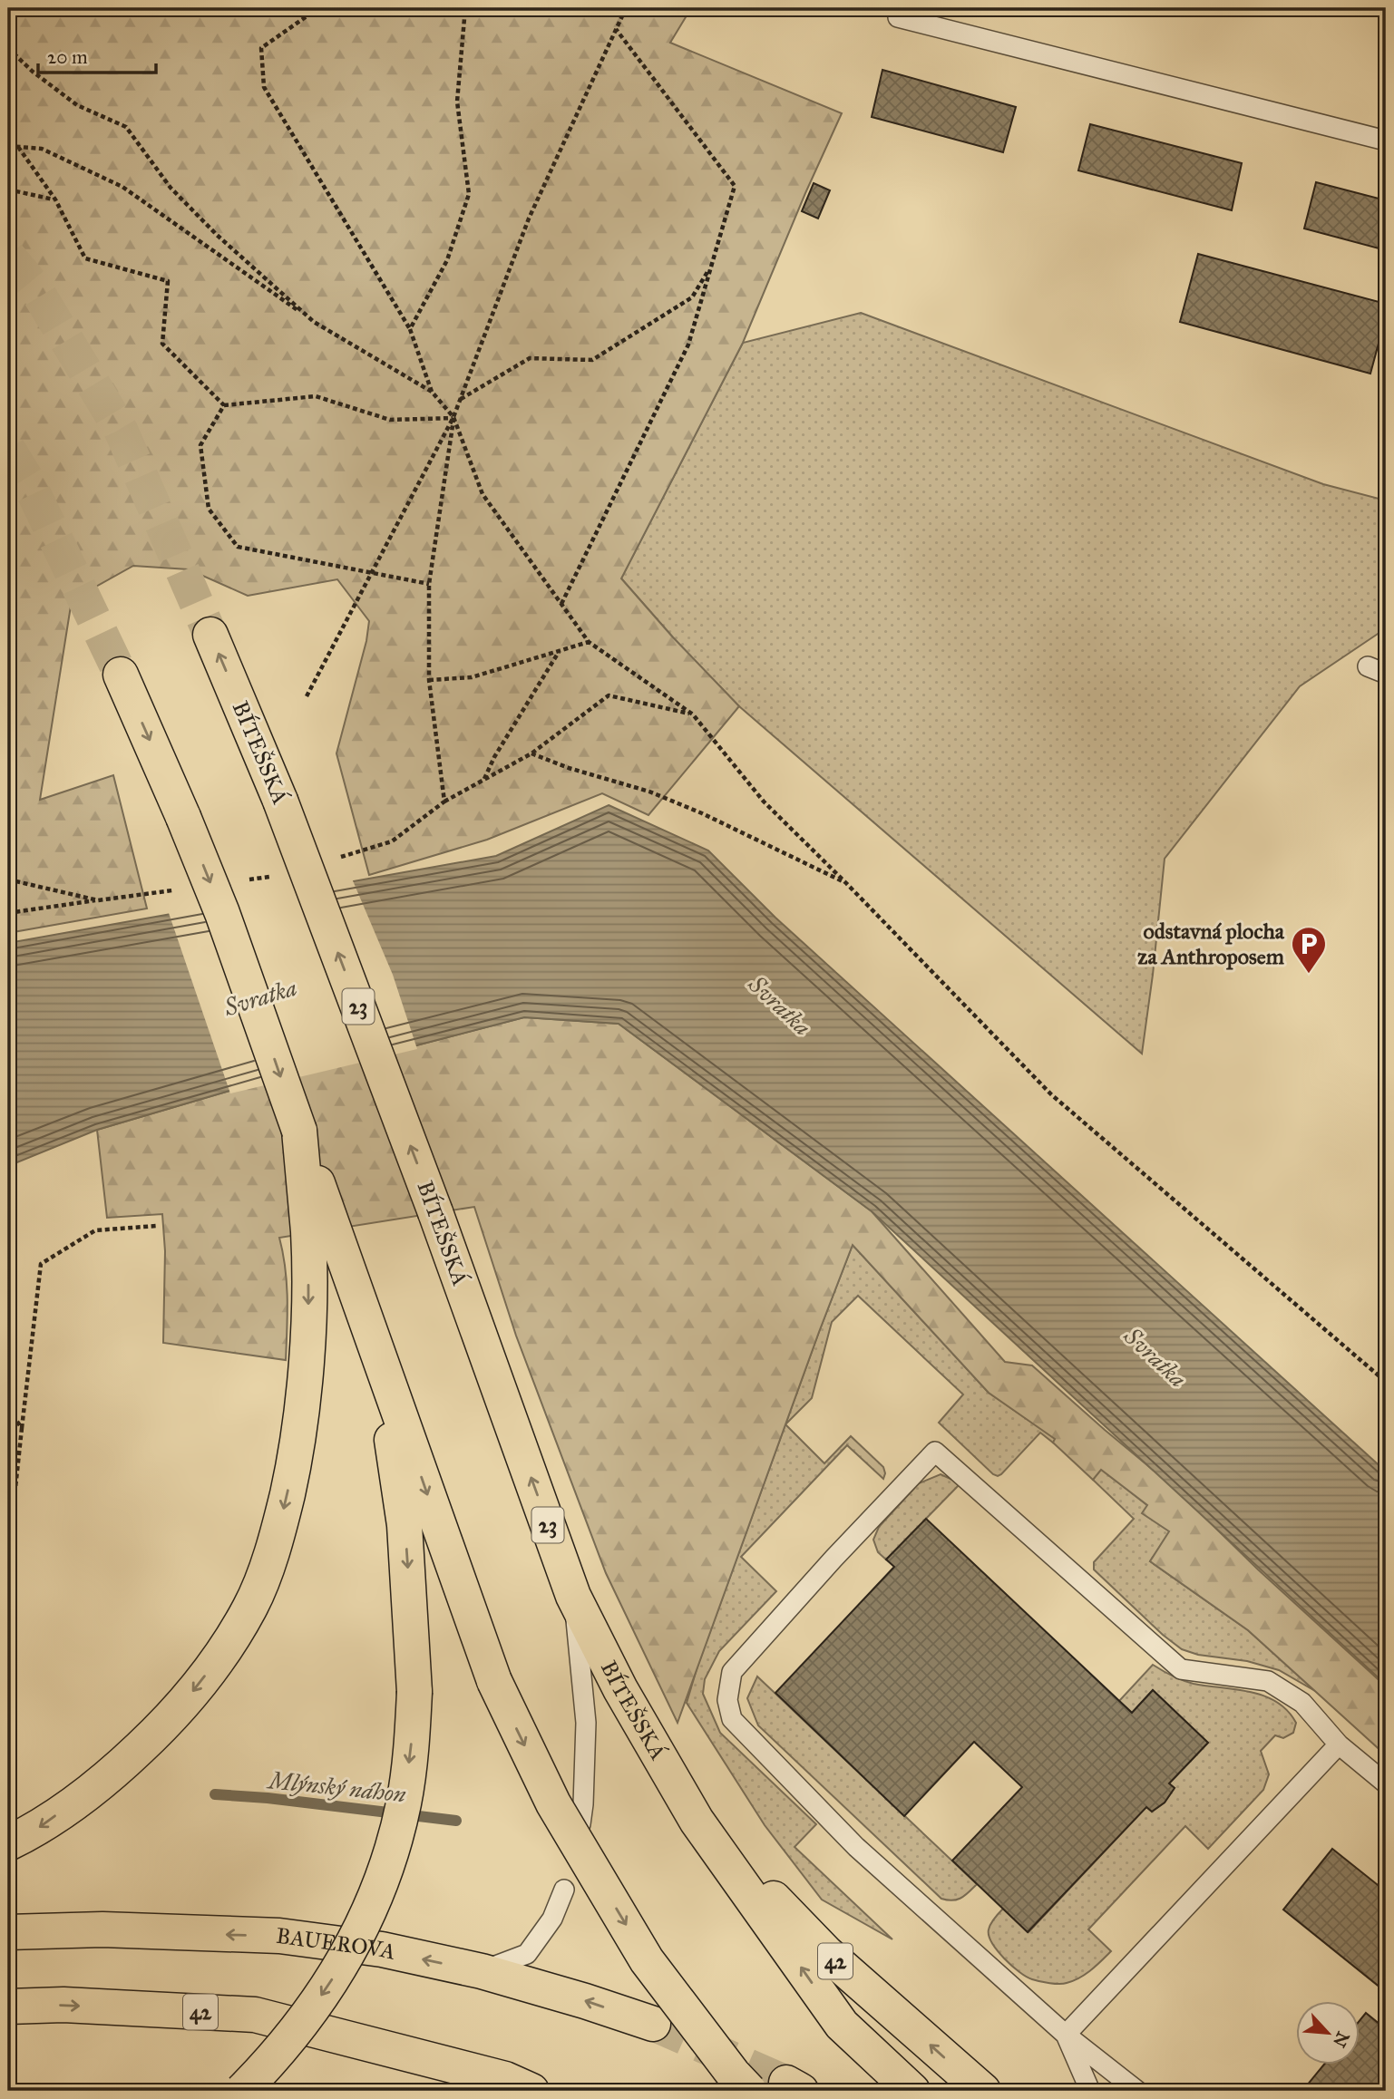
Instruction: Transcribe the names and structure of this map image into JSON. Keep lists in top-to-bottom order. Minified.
{"streets":{"highway":["BÍTEŠSKÁ","23","BAUEROVA","42"]},"crossings":[["BÍTEŠSKÁ","23"],["BÍTEŠSKÁ","42"],["23","42"]],"water":["Svratka","Mlýnský náhon"],"places":{"parking":["odstavná plocha za Anthroposem"]},"scale_bar":"20 m","north":"bottom right"}
